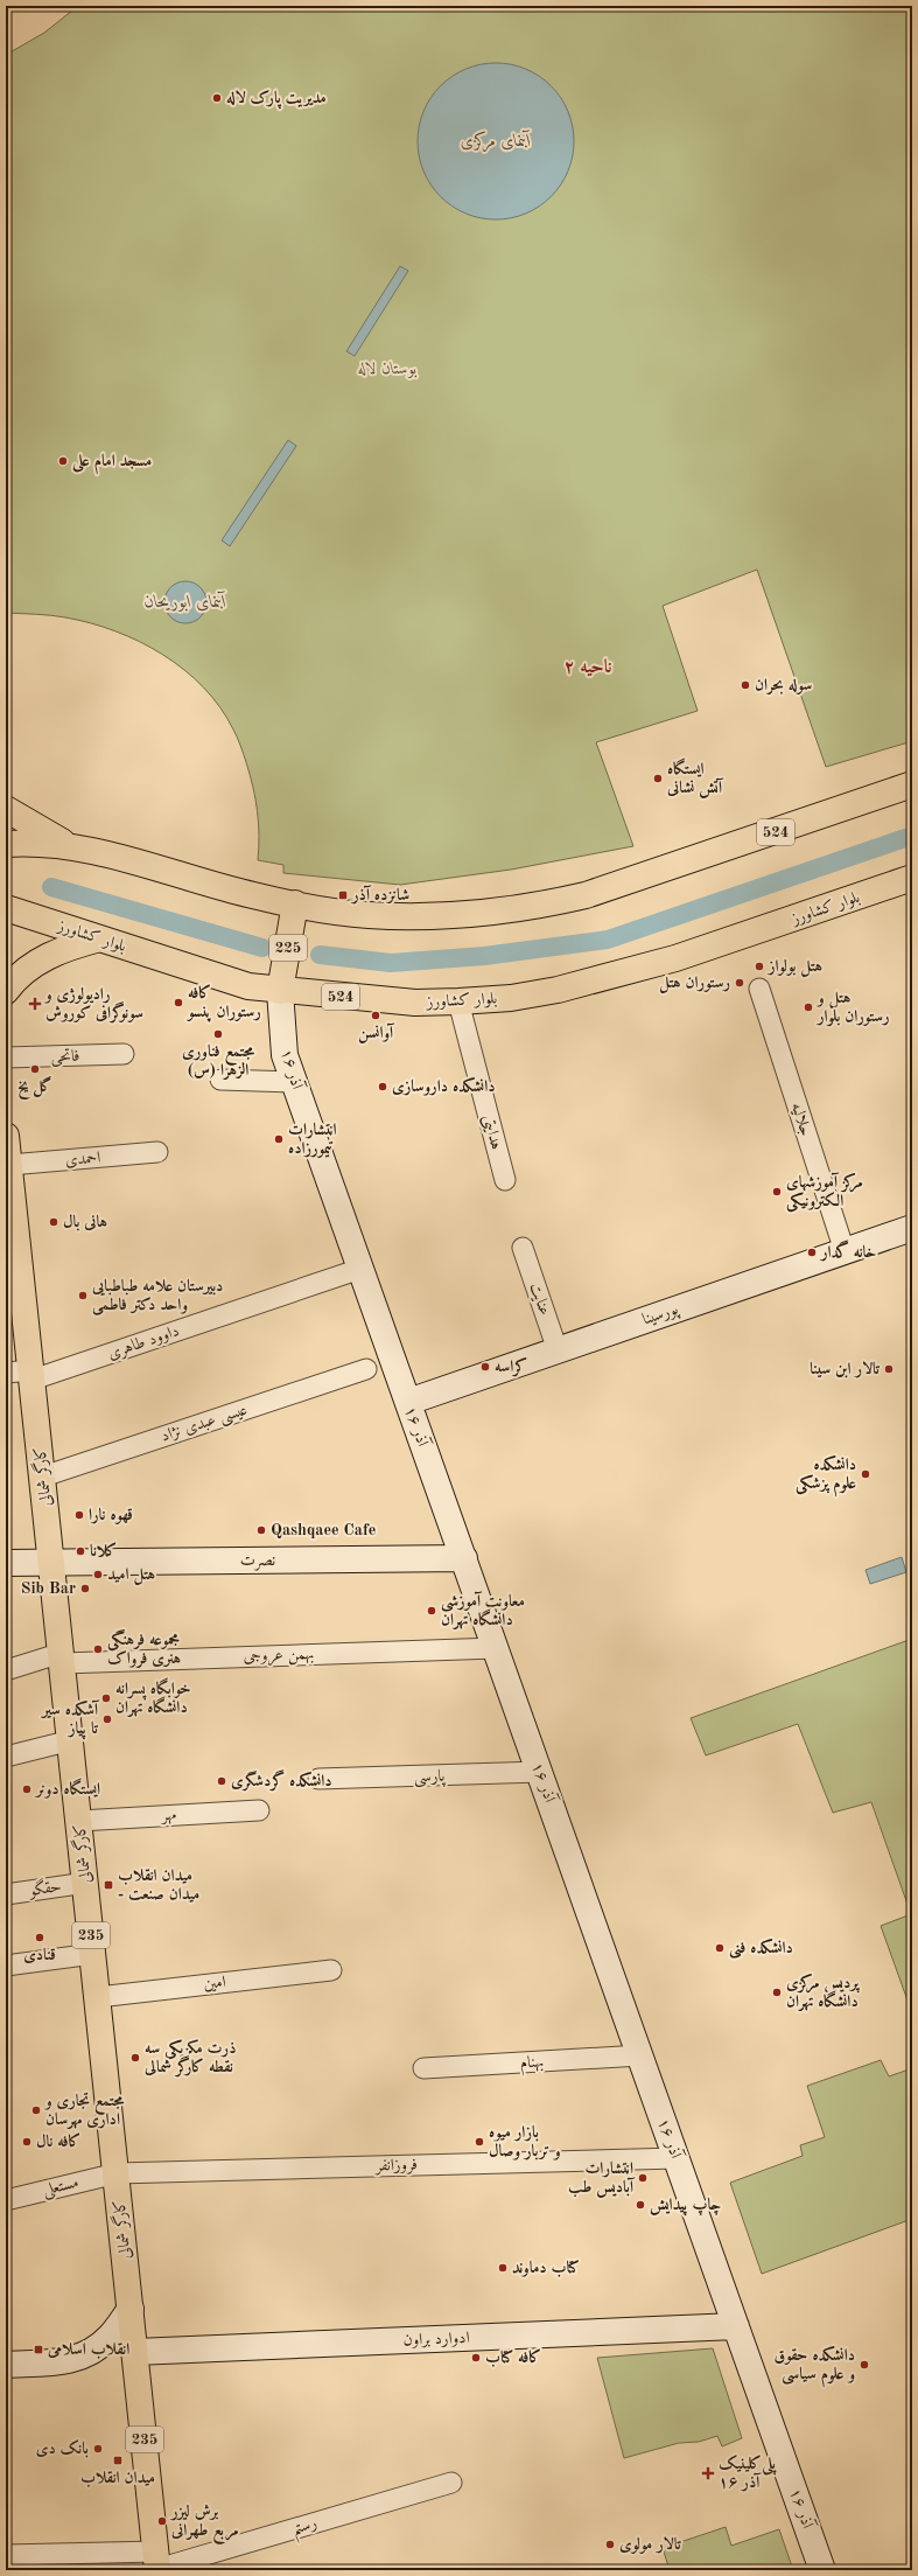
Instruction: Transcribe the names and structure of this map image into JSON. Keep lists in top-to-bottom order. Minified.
{"streets":{"main road":["524","بلوار کشاورز","225","کارگر شمالی","235"],"street":["فاتحی","۱۶ آذر","جلالیه","هدایتی","احمدی","عنایت","پورسینا","داوود طاهری","عیسی عبدی نژاد","نصرت","بهمن عروجی","پارسی","مهر","حقگو","امین","بهنام","فروزانفر","مستعلی","ادوارد براون","رستم"]},"crossings":[["524","225"],["بلوار کشاورز","225"],["بلوار کشاورز","۱۶ آذر"],["بلوار کشاورز","هدایتی"],["225","۱۶ آذر"],["۱۶ آذر","پورسینا"],["۱۶ آذر","داوود طاهری"],["۱۶ آذر","نصرت"],["۱۶ آذر","بهمن عروجی"],["۱۶ آذر","پارسی"],["۱۶ آذر","بهنام"],["۱۶ آذر","فروزانفر"],["۱۶ آذر","ادوارد براون"],["جلالیه","پورسینا"],["احمدی","کارگر شمالی"],["عنایت","پورسینا"],["داوود طاهری","کارگر شمالی"],["عیسی عبدی نژاد","کارگر شمالی"],["کارگر شمالی","نصرت"],["کارگر شمالی","بهمن عروجی"],["کارگر شمالی","مهر"],["کارگر شمالی","حقگو"],["کارگر شمالی","امین"],["کارگر شمالی","فروزانفر"],["کارگر شمالی","مستعلی"],["کارگر شمالی","ادوارد براون"],["کارگر شمالی","رستم"],["فروزانفر","مستعلی"]],"districts":["ناحیه ۲"],"water":["آبنمای مرکزی","آبنمای ابوریحان"],"parks":["بوستان لاله"],"places":{"other":["مدیریت پارک لاله","مسجد امام علی","سوله بحران","ایستگاه آتش نشانی","هتل بولواز","رستوران هتل","کافه رستوران پنسو","هتل و رستوران بلوار","آوانسن","مجتمع فناوری الزهرا (س)","گل یخ","دانشکده داروسازی","انتشارات تیمورزاده","مرکز آموزشهای الکترونیکی","هانی بال","خانه گدار","دبیرستان علامه طباطبایی واحد دکتر فاطمی","کراسه","تالار ابن سینا","دانشکده علوم پزشکی","قهوه نارا","Qashqaee Cafe","کلانا","هتل امید","Sib Bar","معاونت آموزشی دانشگاه تهران","مجموعه فرهنگی هنری فرواک","خوابگاه پسرانه دانشگاه تهران","آشکده سیر تا پیاز","دانشکده گردشگری","ایستگاه دونر","قنادی","دانشکده فنی","پردیس مرکزی دانشگاه‌ تهران","ذرت مکزیکی سه نقطه کارگر شمالی","مجتمع تجاری و اداری مهرسان","کافه نال","بازار میوه و تربار وصال","انتشارات آبادیس طب","چاپ پیدایش","کتاب دماوند","کافه کتاب","دانشکده حقوق و علوم سیاسی","بانک دی","برش لیزر مربع طهرانی","تالار مولوی"],"transit":["شانزده آذر","میدان انقلاب - میدان صنعت","انقلاب اسلامی","میدان انقلاب"],"health":["رادیولوژی و سونوگرافی کوروش","پلی‌کلینیک ۱۶ آذر"]}}
